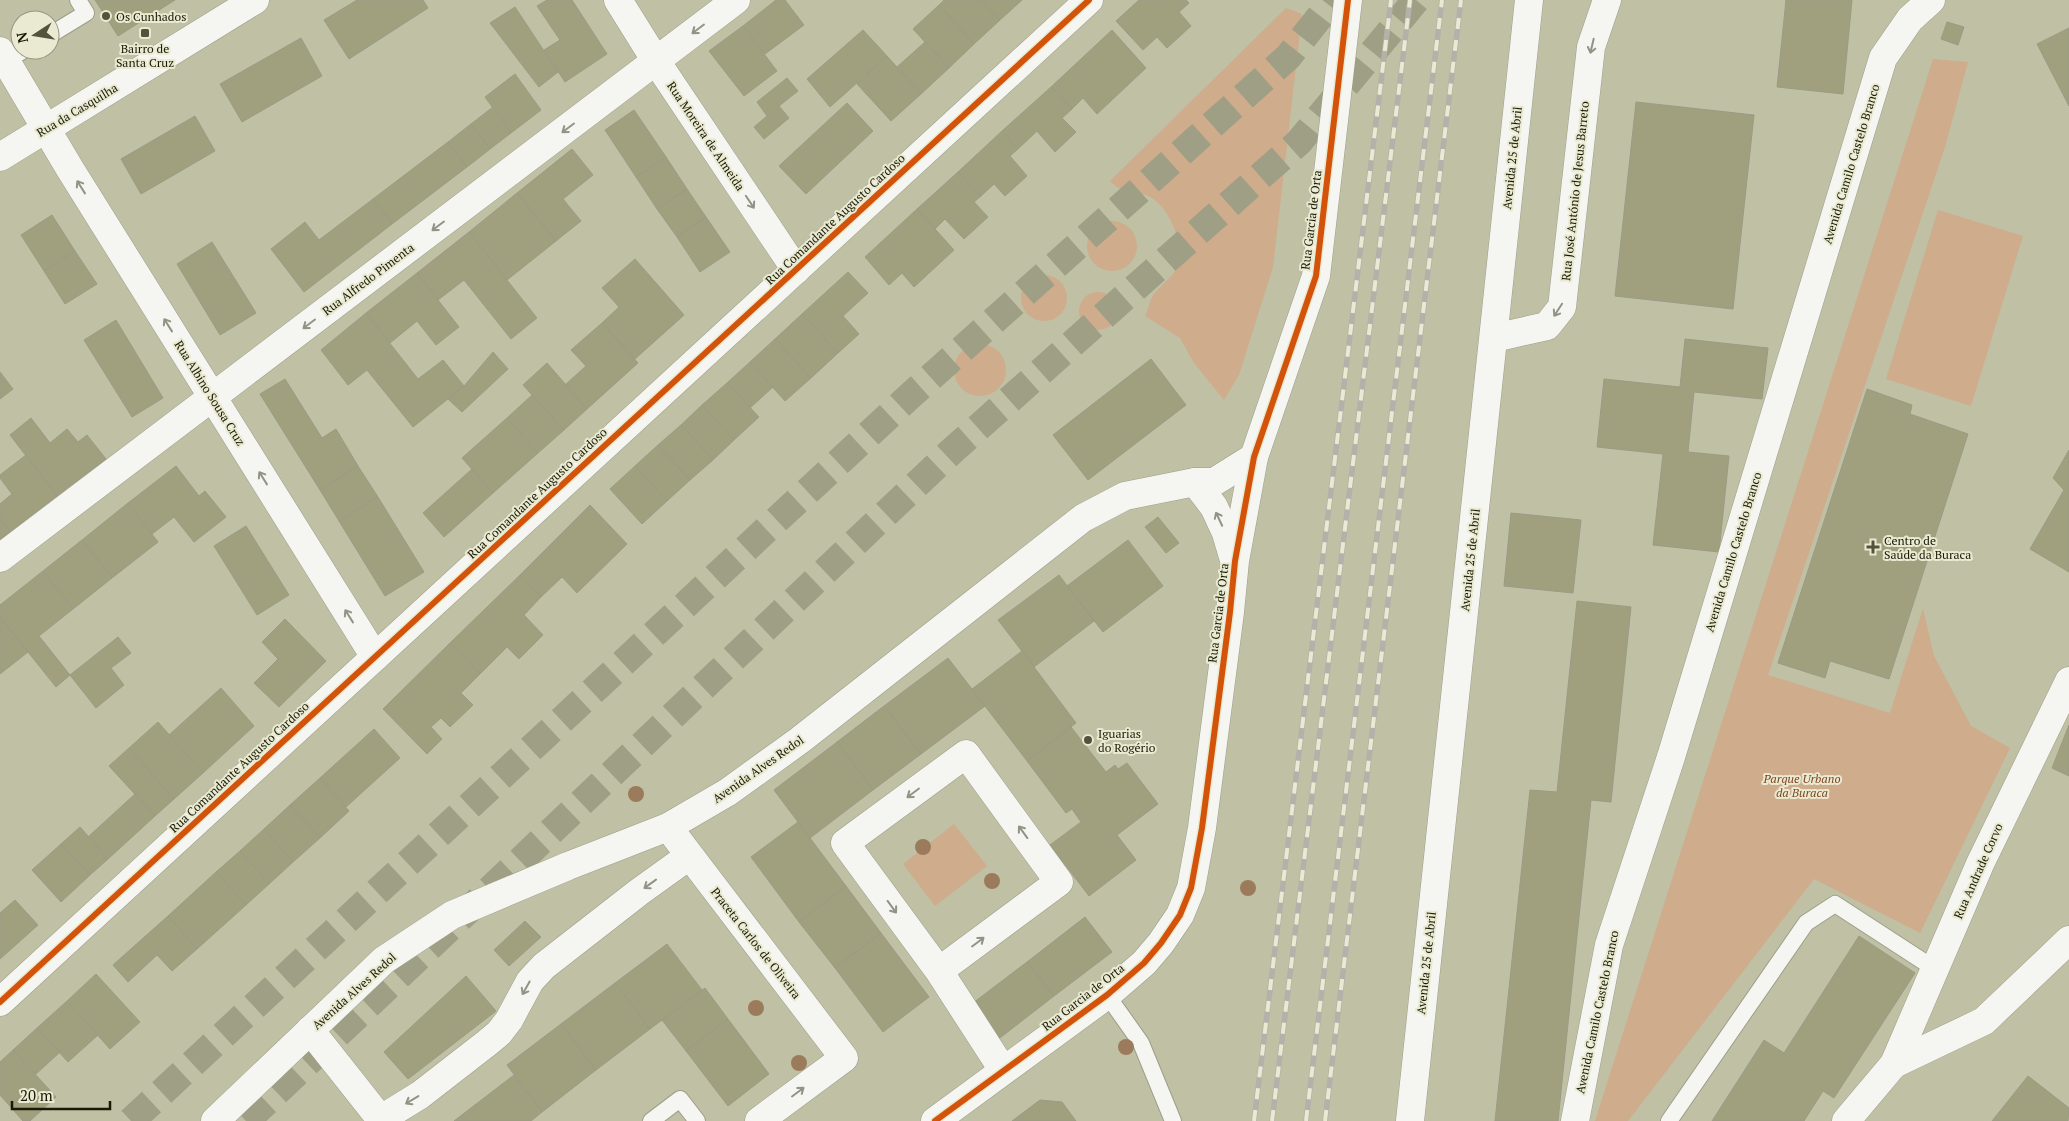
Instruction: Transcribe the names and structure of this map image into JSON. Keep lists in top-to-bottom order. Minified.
{"streets":{"street":["Rua da Casquilha","Rua Moreira de Almeida","Avenida 25 de Abril","Avenida Camilo Castelo Branco","Rua José António de Jesus Barreto","Rua Comandante Augusto Cardoso","Rua Garcia de Orta","Rua Alfredo Pimenta","Rua Albino Sousa Cruz","Avenida Alves Redol","Rua Andrade Corvo","Praceta Carlos de Oliveira"]},"crossings":[["Rua da Casquilha","Rua Albino Sousa Cruz"],["Rua Moreira de Almeida","Rua Comandante Augusto Cardoso"],["Rua Moreira de Almeida","Rua Alfredo Pimenta"],["Avenida 25 de Abril","Rua José António de Jesus Barreto"],["Rua Comandante Augusto Cardoso","Rua Albino Sousa Cruz"],["Rua Garcia de Orta","Avenida Alves Redol"],["Rua Alfredo Pimenta","Rua Albino Sousa Cruz"],["Avenida Alves Redol","Praceta Carlos de Oliveira"]],"one_way":["Rua Moreira de Almeida","Rua José António de Jesus Barreto","Rua Alfredo Pimenta","Rua Albino Sousa Cruz"],"parks":["Parque Urbano da Buraca"],"places":{"other":["Os Cunhados","Iguarias do Rogério"],"transit":["Bairro de Santa Cruz"],"health":["Centro de Saúde da Buraca"]},"scale_bar":"20 m","north":"left"}
